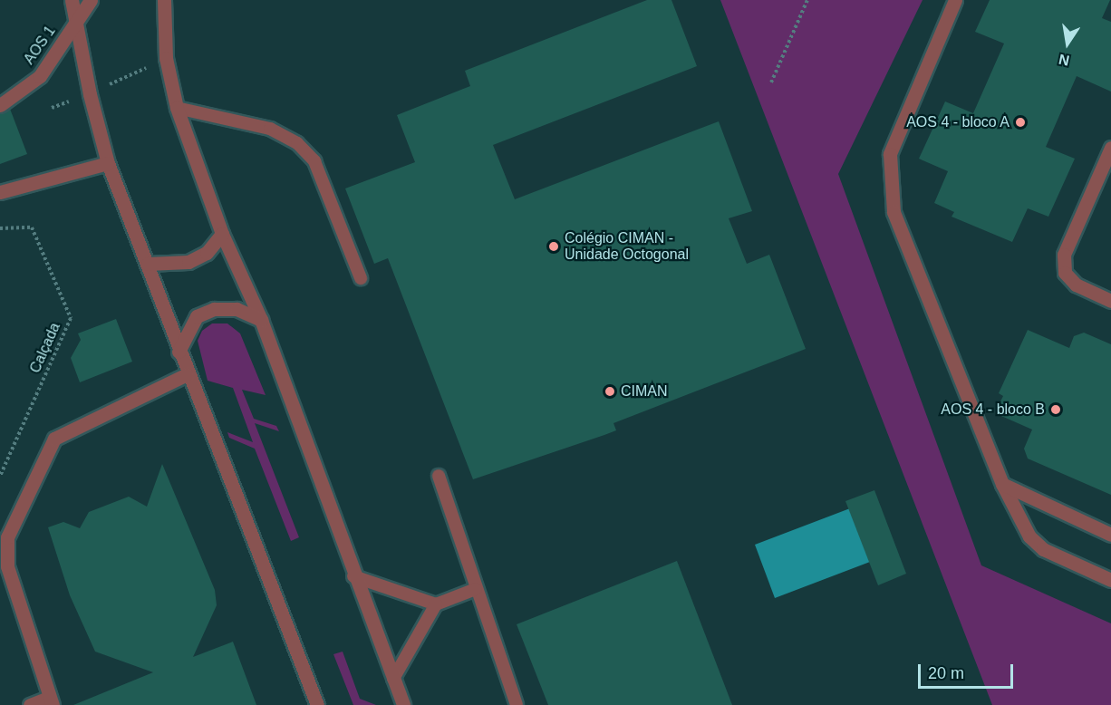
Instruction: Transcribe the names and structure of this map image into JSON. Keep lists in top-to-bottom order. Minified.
{"streets":{"street":["AOS 1"],"path":["Calçada"]},"places":["AOS 4 - bloco A","Colégio CIMAN - Unidade Octogonal","CIMAN","AOS 4 - bloco B"],"scale_bar":"20 m","north":"bottom"}
